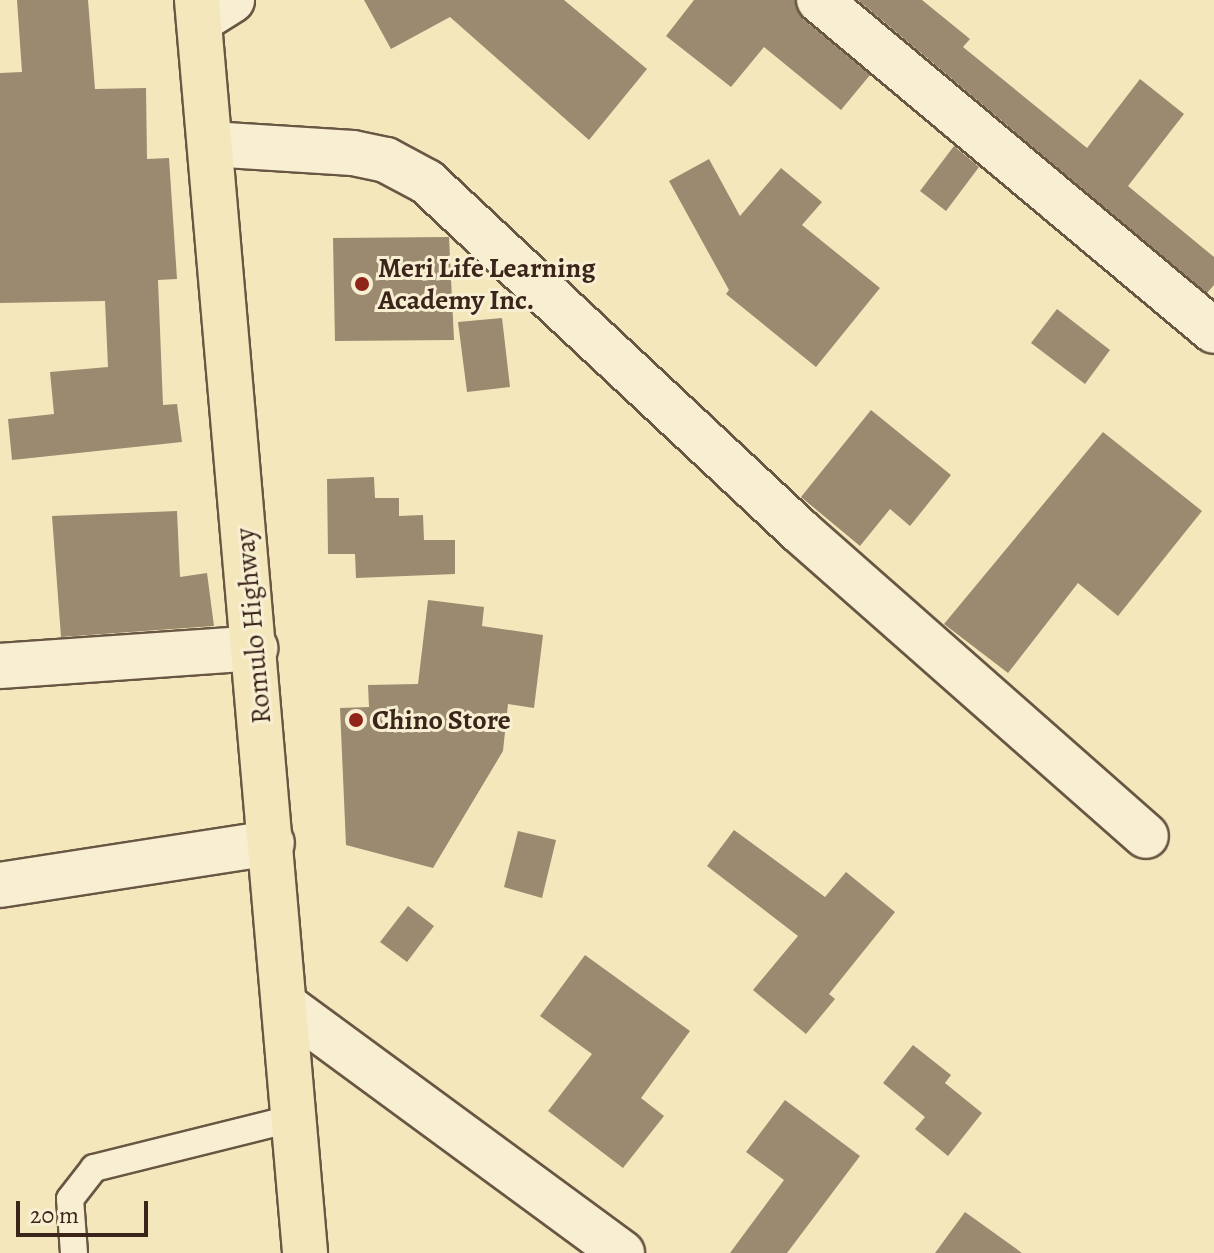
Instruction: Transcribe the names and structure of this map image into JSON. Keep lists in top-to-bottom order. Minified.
{"streets":{"highway":["Romulo Highway"]},"places":["Meri Life Learning Academy Inc.","Chino Store"],"scale_bar":"20 m"}
